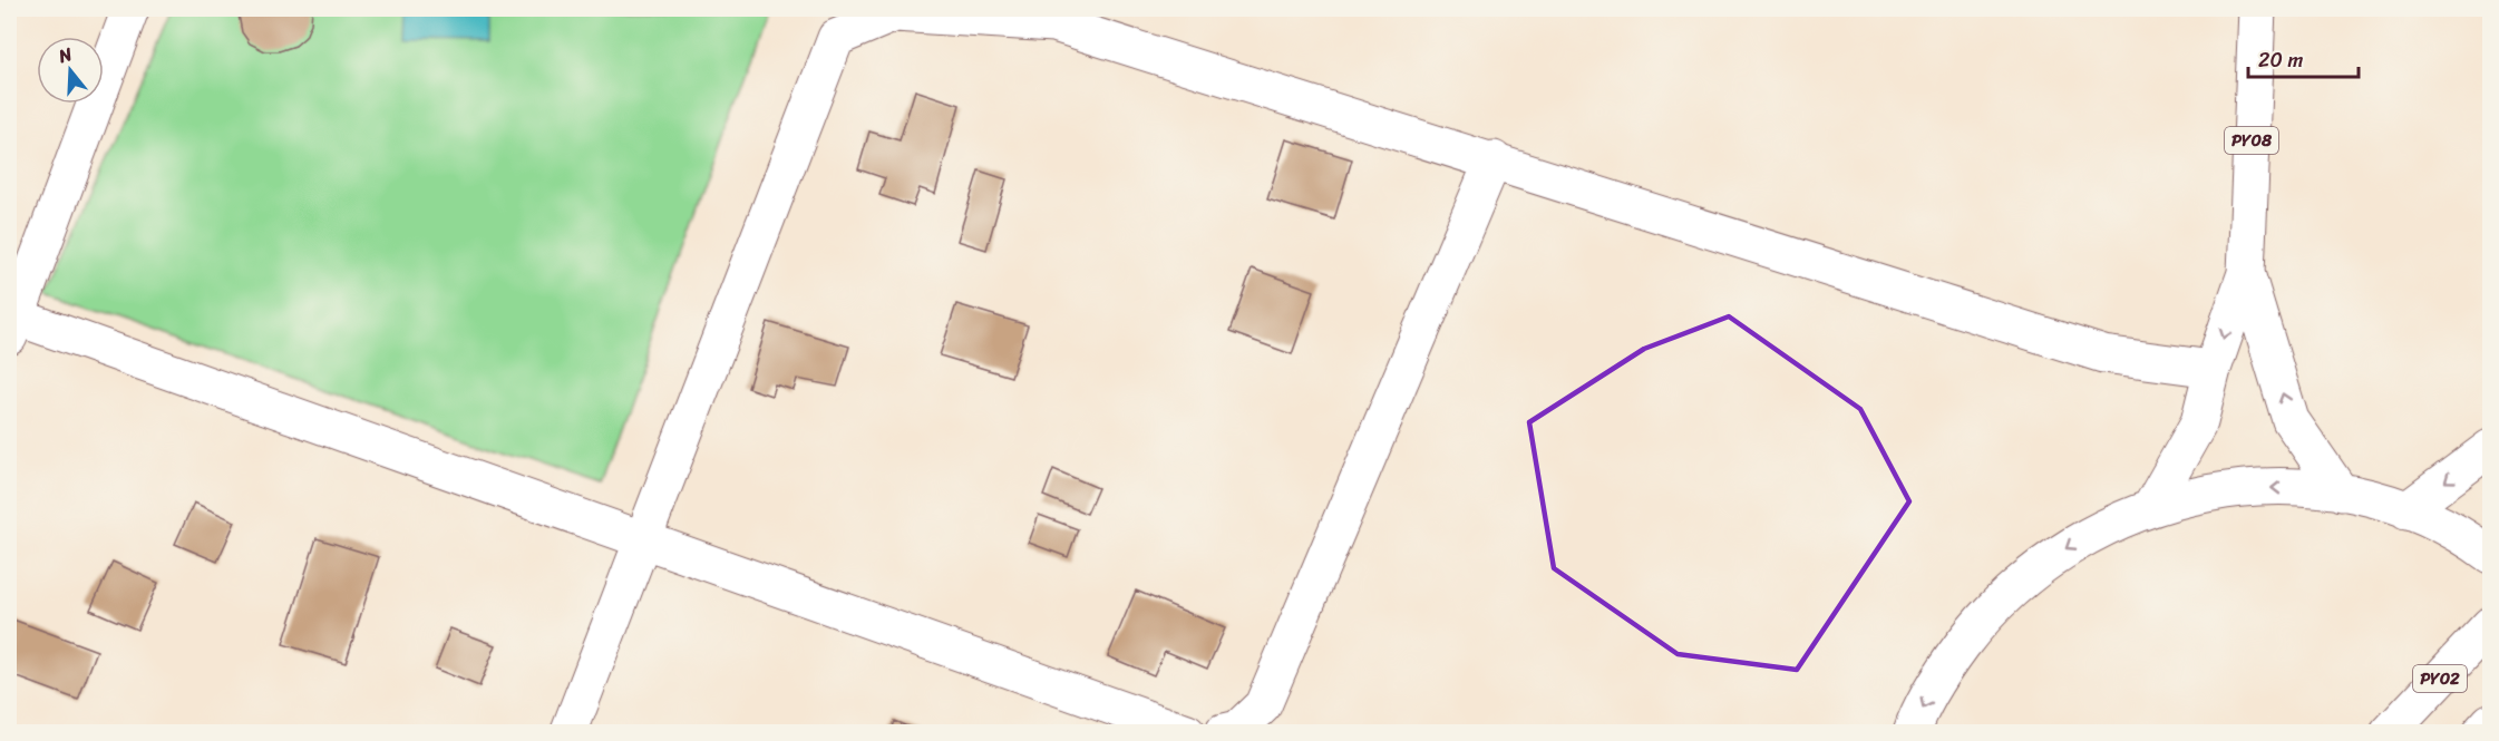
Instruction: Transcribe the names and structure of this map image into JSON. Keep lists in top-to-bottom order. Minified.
{"streets":{"main road":["PY08","PY02"]},"scale_bar":"20 m","north":"top"}
